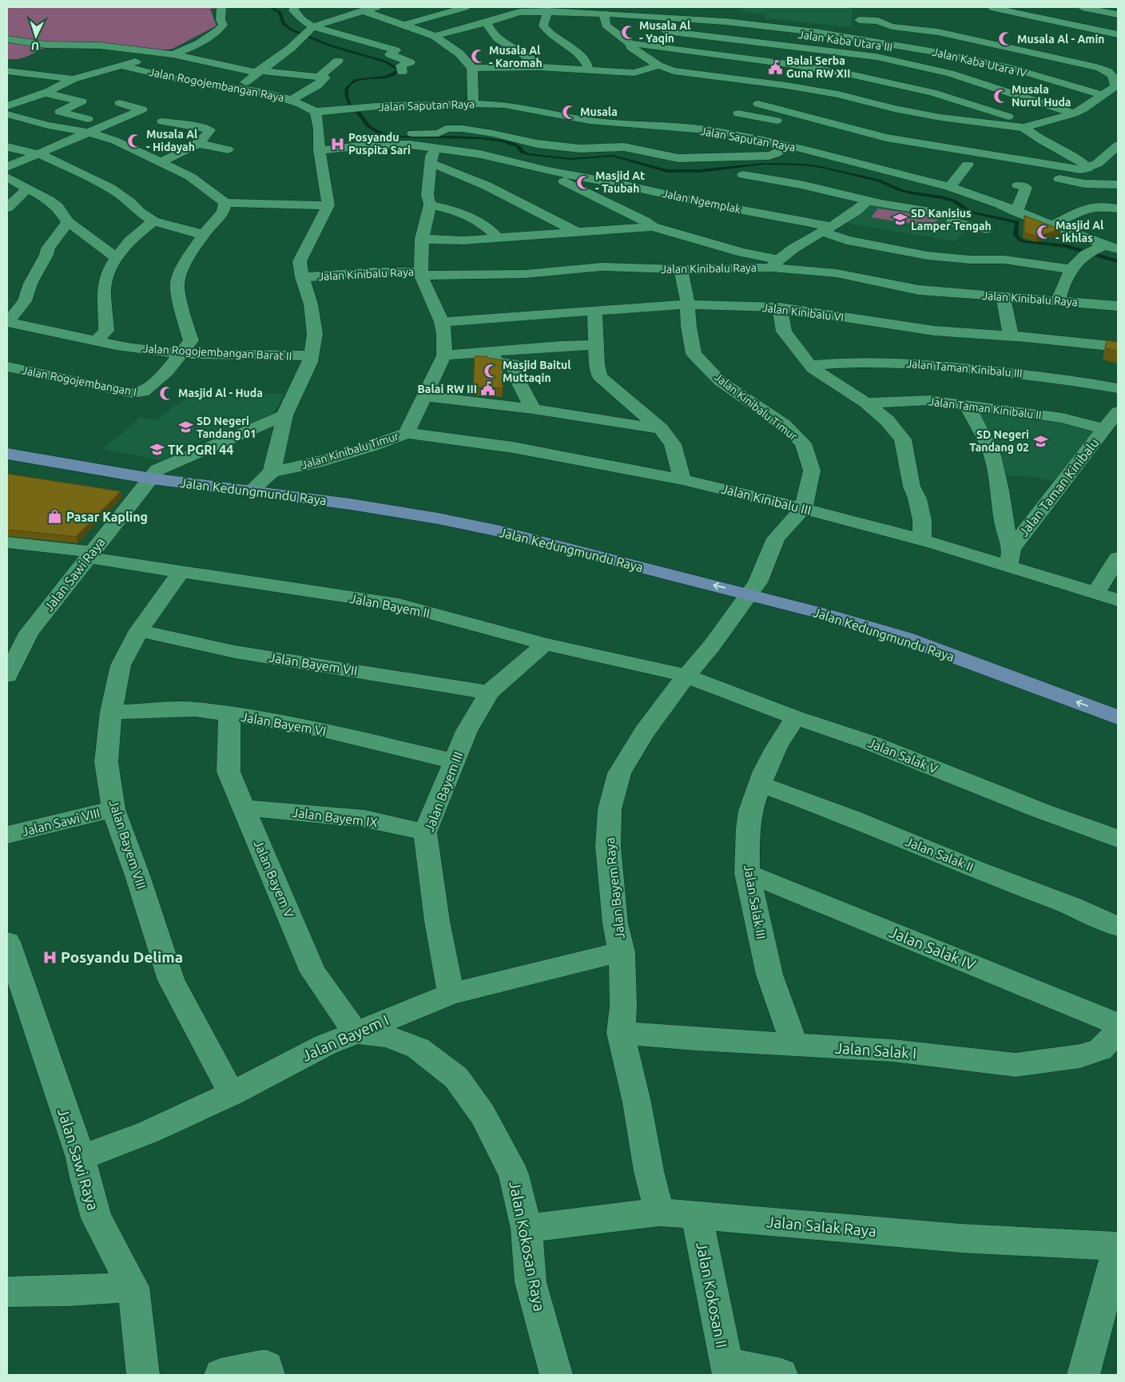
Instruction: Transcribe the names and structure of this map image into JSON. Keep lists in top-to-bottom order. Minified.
{"streets":{"main road":["Jalan Kedungmundu Raya"],"street":["Jalan Kaba Utara III","Jalan Kaba Utara IV","Jalan Rogojembangan Raya","Jalan Saputan Raya","Jalan Ngemplak","Jalan Kinibalu Raya","Jalan Kinibalu VI","Jalan Rogojembangan Barat II","Jalan Taman Kinibalu III","Jalan Rogojembangan I","Jalan Kinibalu Timur","Jalan Taman Kinibalu II","Jalan Taman Kinibalu","Jalan Kinibalu III","Jalan Sawi Raya","Jalan Bayem II","Jalan Bayem VII","Jalan Bayem VI","Jalan Salak V","Jalan Bayem III","Jalan Bayem IX","Jalan Sawi VIII","Jalan Bayem VIII","Jalan Salak II","Jalan Bayem V","Jalan Bayem Raya","Jalan Salak III","Jalan Salak IV","Jalan Bayem I","Jalan Salak I","Jalan Salak Raya","Jalan Kokosan Raya","Jalan Kokosan II"]},"crossings":[["Jalan Rogojembangan Raya","Jalan Saputan Raya"],["Jalan Ngemplak","Jalan Kinibalu Raya"],["Jalan Kinibalu Raya","Jalan Kinibalu Timur"],["Jalan Kinibalu VI","Jalan Kinibalu Timur"],["Jalan Rogojembangan Barat II","Jalan Rogojembangan I"],["Jalan Kinibalu Timur","Jalan Kedungmundu Raya"],["Jalan Kinibalu Timur","Jalan Kinibalu III"],["Jalan Kinibalu Timur","Jalan Bayem Raya"],["Jalan Taman Kinibalu II","Jalan Taman Kinibalu"],["Jalan Taman Kinibalu","Jalan Kinibalu III"],["Jalan Kedungmundu Raya","Jalan Sawi Raya"],["Jalan Kedungmundu Raya","Jalan Bayem Raya"],["Jalan Sawi Raya","Jalan Bayem II"],["Jalan Sawi Raya","Jalan Bayem I"],["Jalan Bayem II","Jalan Salak V"],["Jalan Bayem II","Jalan Bayem III"],["Jalan Bayem II","Jalan Bayem VIII"],["Jalan Bayem II","Jalan Bayem Raya"],["Jalan Bayem VII","Jalan Bayem III"],["Jalan Bayem VII","Jalan Bayem VIII"],["Jalan Bayem VI","Jalan Bayem III"],["Jalan Bayem VI","Jalan Bayem VIII"],["Jalan Bayem VI","Jalan Bayem V"],["Jalan Salak V","Jalan Bayem Raya"],["Jalan Salak V","Jalan Salak III"],["Jalan Bayem III","Jalan Bayem IX"],["Jalan Bayem III","Jalan Bayem I"],["Jalan Bayem IX","Jalan Bayem V"],["Jalan Sawi VIII","Jalan Bayem VIII"],["Jalan Bayem VIII","Jalan Bayem I"],["Jalan Salak II","Jalan Salak III"],["Jalan Bayem V","Jalan Bayem I"],["Jalan Bayem V","Jalan Kokosan Raya"],["Jalan Bayem Raya","Jalan Bayem I"],["Jalan Bayem Raya","Jalan Salak I"],["Jalan Bayem Raya","Jalan Salak Raya"],["Jalan Salak III","Jalan Salak IV"],["Jalan Salak III","Jalan Salak I"],["Jalan Salak IV","Jalan Salak I"],["Jalan Bayem I","Jalan Kokosan Raya"],["Jalan Salak Raya","Jalan Kokosan Raya"],["Jalan Salak Raya","Jalan Kokosan II"]],"places":{"mosque":["Musala Al - Yaqin","Musala Al - Amin","Musala Al - Karomah","Musala Nurul Huda","Musala","Musala Al - Hidayah","Masjid At - Taubah","Masjid Al - Ikhlas","Masjid Baitul Muttaqin","Masjid Al - Huda"],"public building":["Balai Serba Guna RW XII","Balai RW III"],"hospital":["Posyandu Puspita Sari","Posyandu Delima"],"school or university":["SD Kanisius Lamper Tengah","SD Negeri Tandang 01","SD Negeri Tandang 02","TK PGRI 44"],"shop":["Pasar Kapling"]},"north":"bottom"}
